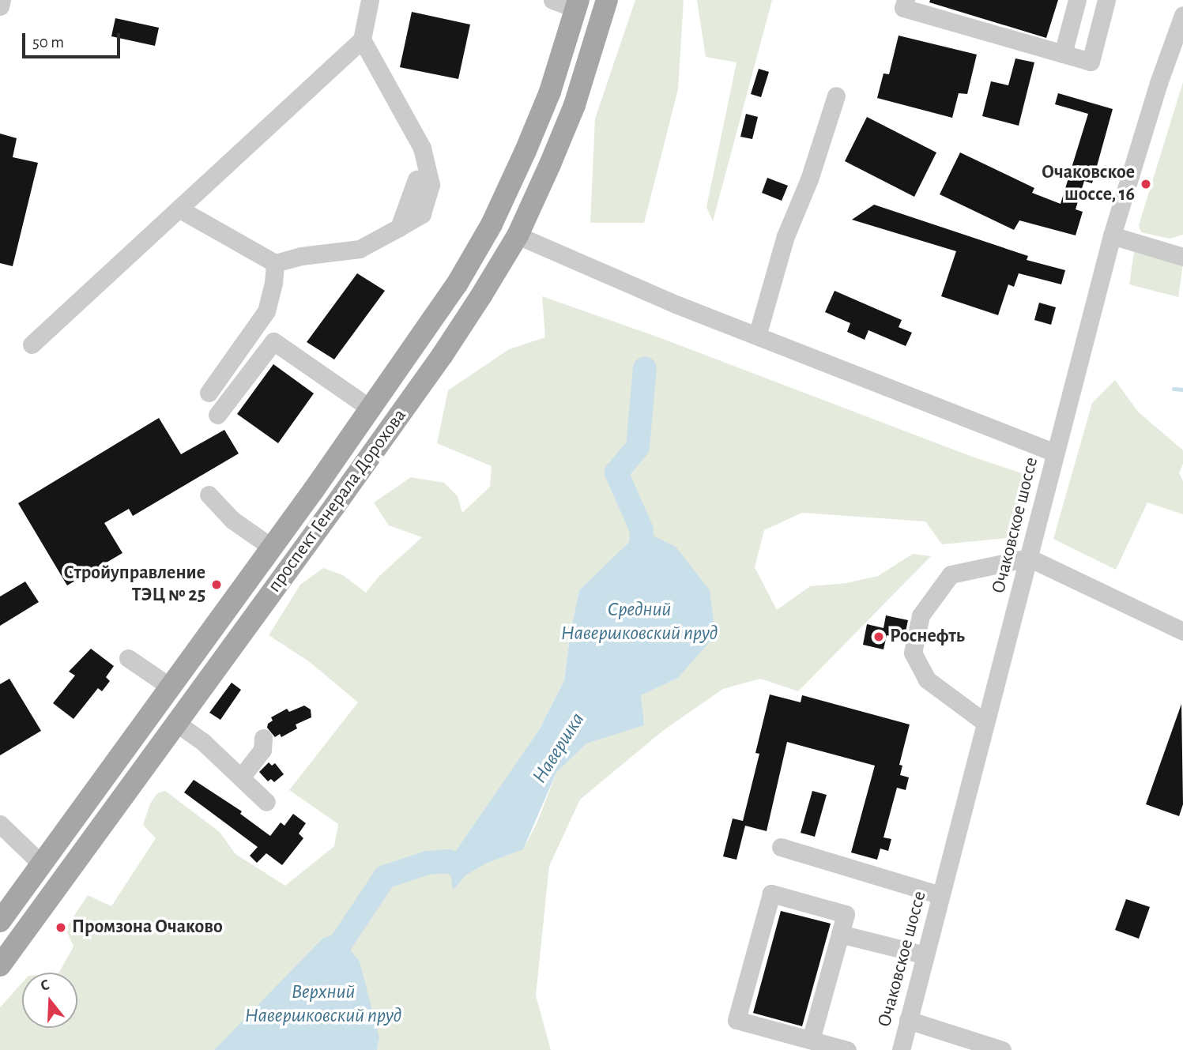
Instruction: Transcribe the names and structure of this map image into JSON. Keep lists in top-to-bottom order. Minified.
{"streets":{"main road":["проспект Генерала Дорохова"],"street":["Очаковское шоссе"]},"water":["Средний Навершковский пруд","Навершка","Верхний Навершковский пруд"],"places":["Очаковское шоссе, 16","Стройуправление ТЭЦ № 25","Роснефть","Промзона Очаково"],"scale_bar":"50 m","north":"top"}
